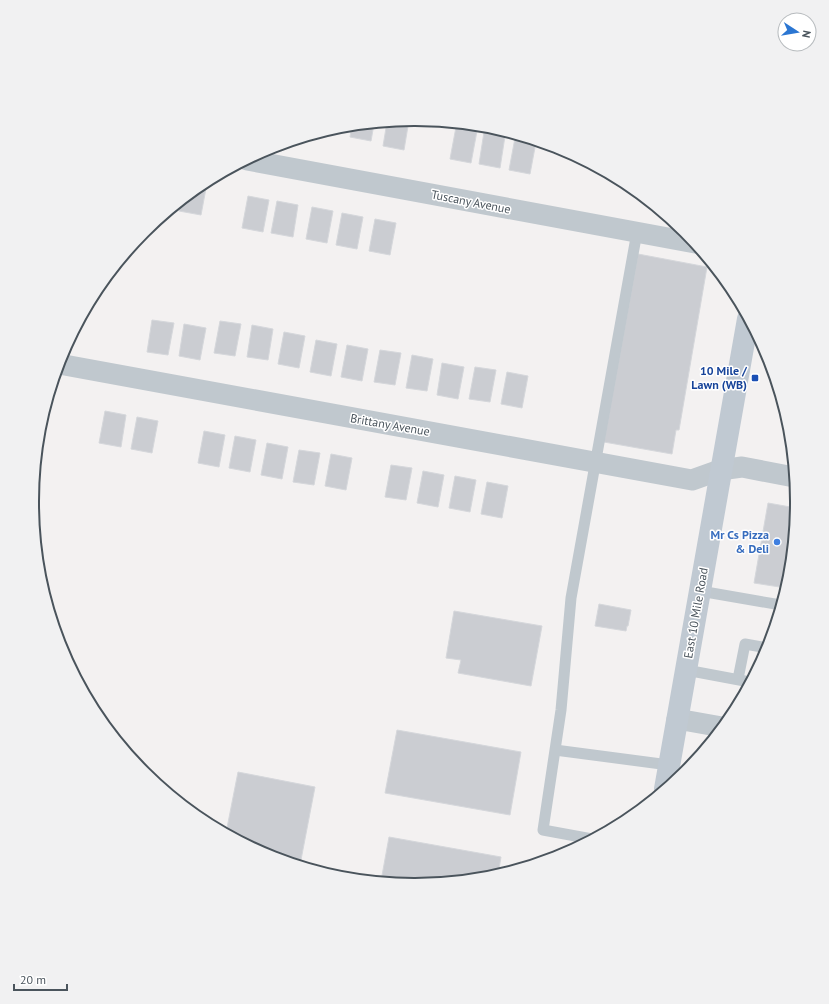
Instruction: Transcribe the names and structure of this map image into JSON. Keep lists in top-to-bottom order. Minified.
{"streets":{"main road":["East 10 Mile Road"],"street":["Tuscany Avenue","Brittany Avenue"]},"crossings":[["Brittany Avenue","East 10 Mile Road"]],"places":{"transit":["10 Mile / Lawn (WB)"],"other":["Mr Cs Pizza & Deli"]},"scale_bar":"20 m","north":"right"}
